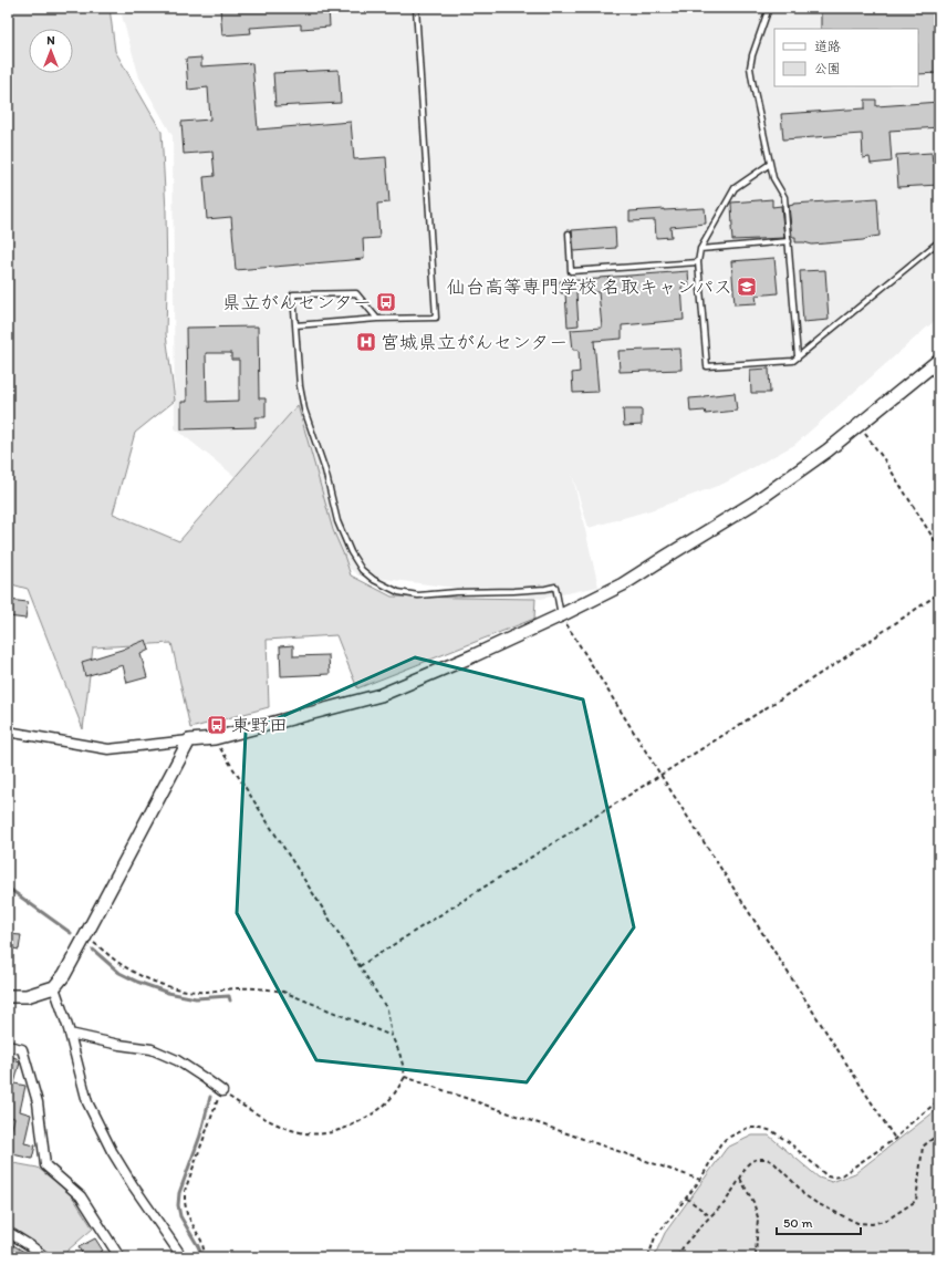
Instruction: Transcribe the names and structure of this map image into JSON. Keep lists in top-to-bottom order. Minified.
{"places":{"school or university":["仙台高等専門学校 名取キャンパス"],"bus stop":["県立がんセンター","東野田"],"hospital":["宮城県立がんセンター"]},"legend":["道路","公園"],"scale_bar":"50 m","north":"top"}
